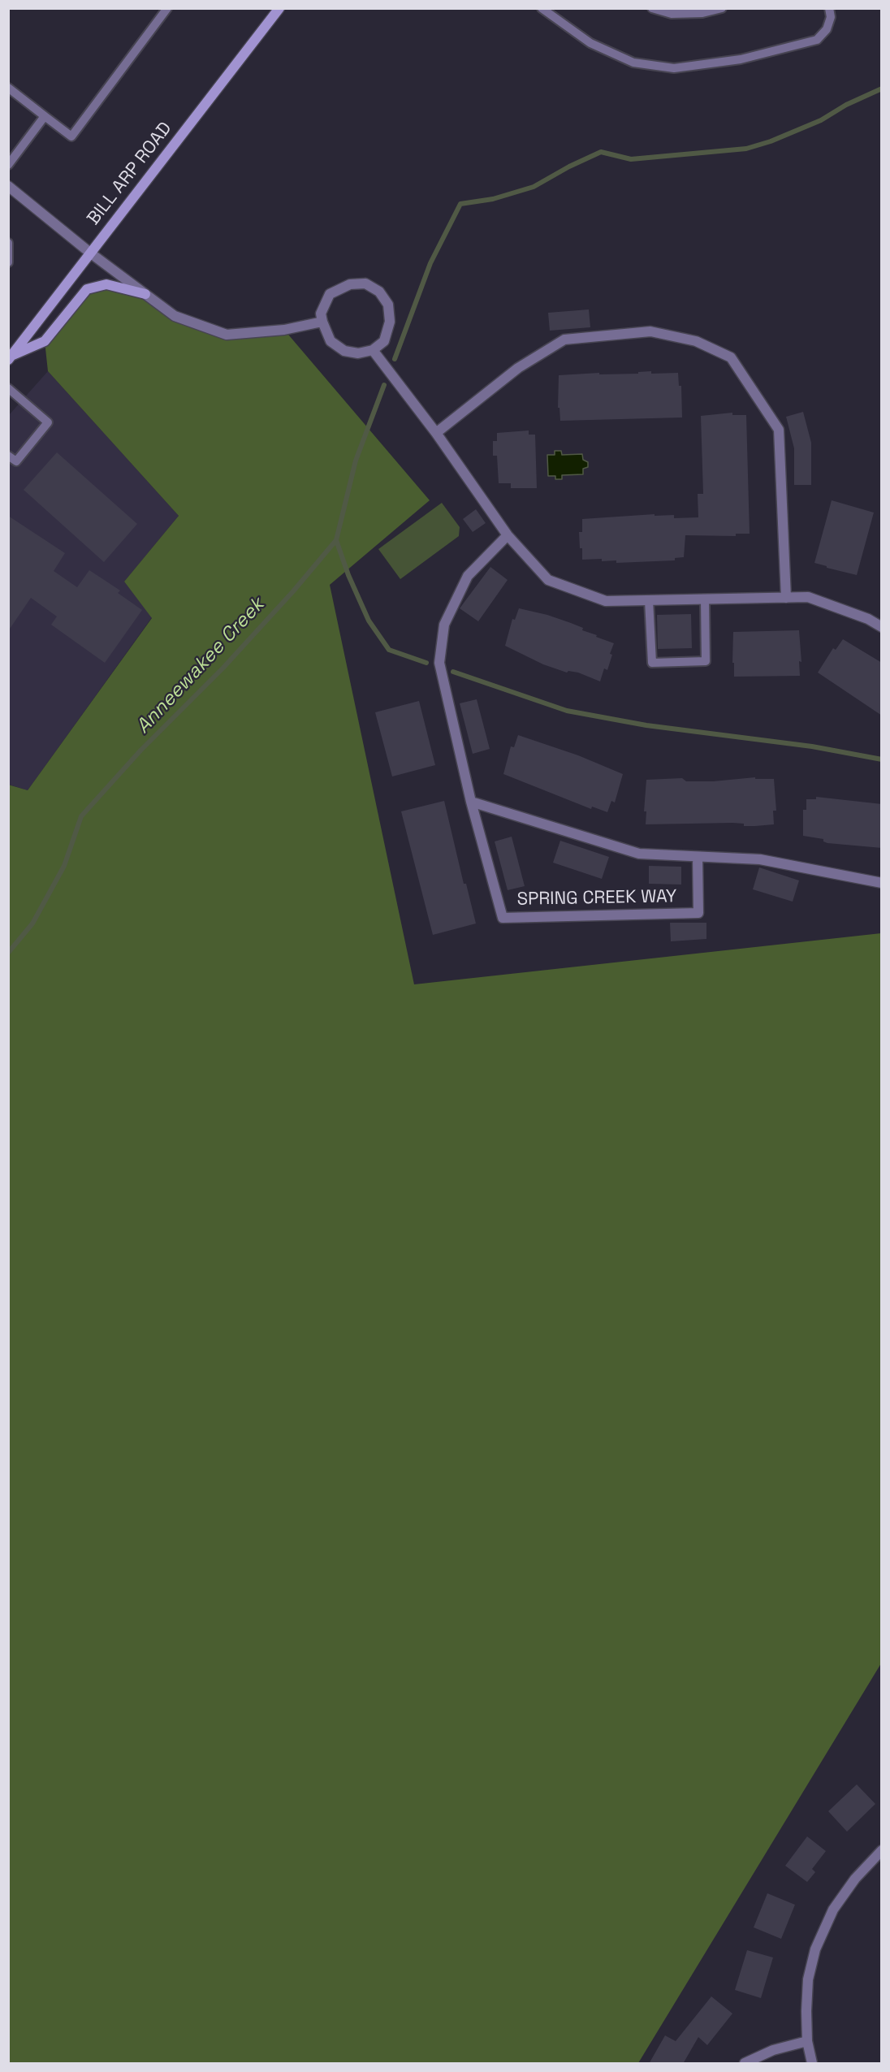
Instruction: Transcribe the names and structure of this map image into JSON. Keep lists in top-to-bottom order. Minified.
{"streets":{"main road":["BILL ARP ROAD"],"street":["SPRING CREEK WAY"]},"water":["Anneewakee Creek"]}
